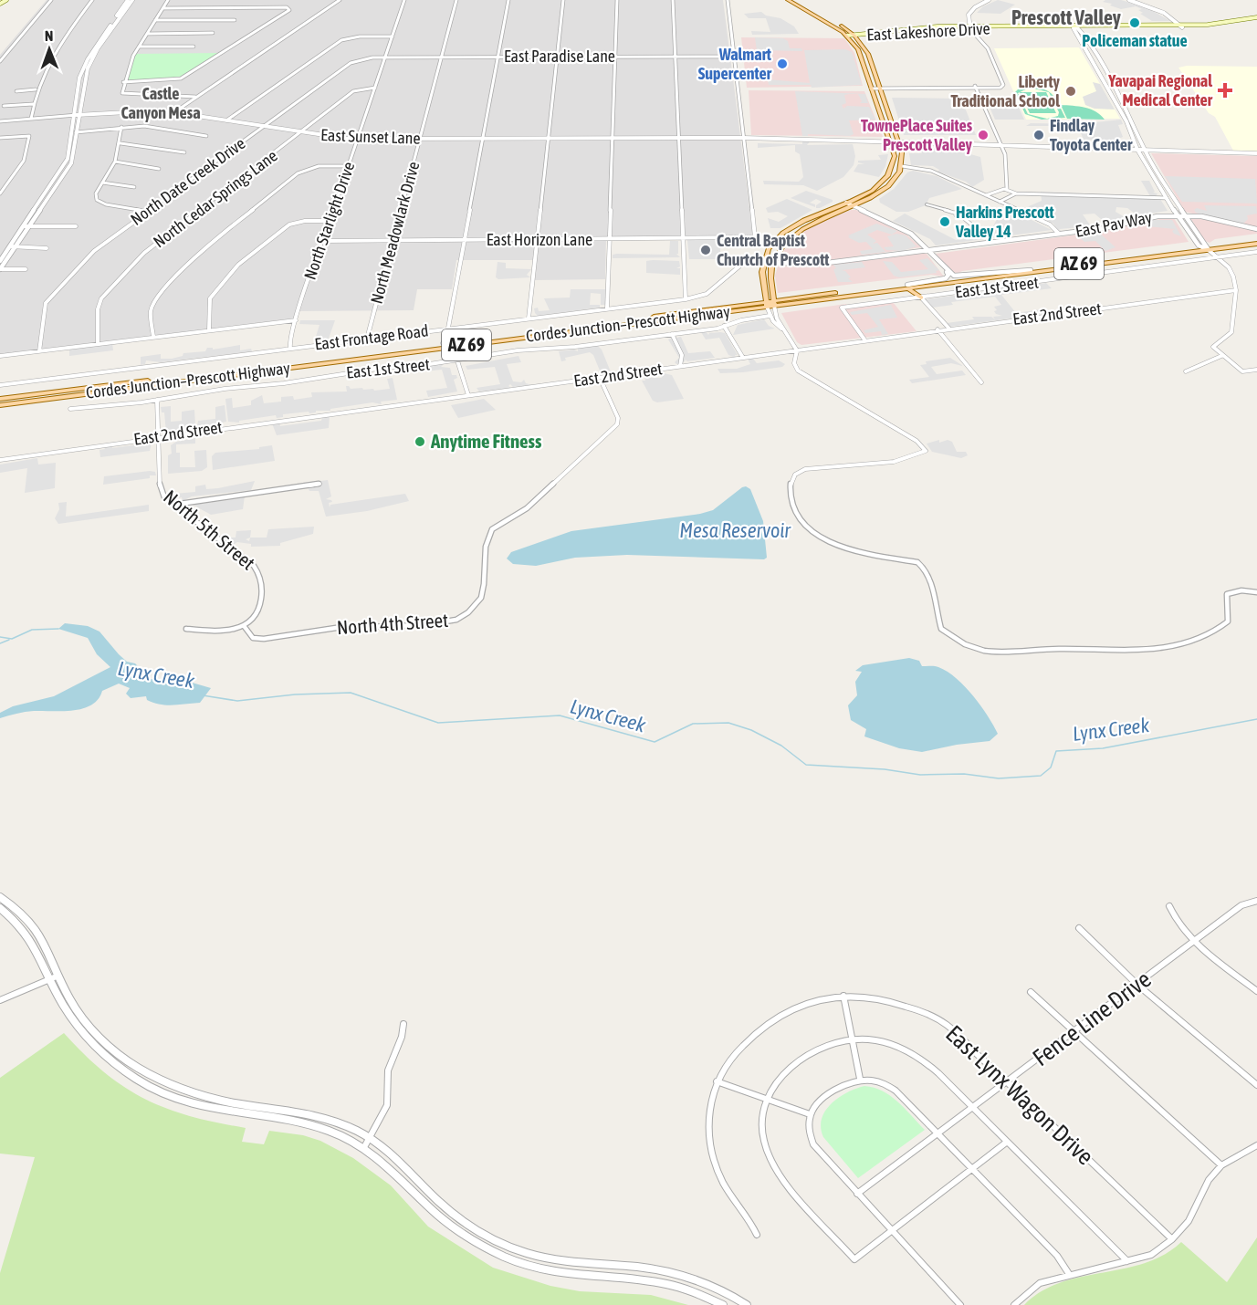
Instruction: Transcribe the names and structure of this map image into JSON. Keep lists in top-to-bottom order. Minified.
{"streets":{"main road":["East Lakeshore Drive","AZ 69","Cordes Junction–Prescott Highway"],"street":["East Paradise Lane","East Sunset Lane","North Date Creek Drive","North Cedar Springs Lane","North Starlight Drive","East Pav Way","North Meadowlark Drive","East Horizon Lane","East 1st Street","East 2nd Street","East Frontage Road","North 5th Street","North 4th Street","Fence Line Drive","East Lynx Wagon Drive"]},"crossings":[["East Paradise Lane","North Date Creek Drive"],["East Paradise Lane","North Starlight Drive"],["East Paradise Lane","North Meadowlark Drive"],["East Sunset Lane","North Date Creek Drive"],["East Sunset Lane","North Cedar Springs Lane"],["East Sunset Lane","North Starlight Drive"],["East Sunset Lane","North Meadowlark Drive"],["East Sunset Lane","East Horizon Lane"],["North Date Creek Drive","North Starlight Drive"],["North Cedar Springs Lane","North Starlight Drive"],["North Starlight Drive","East Horizon Lane"],["North Starlight Drive","East Frontage Road"],["North Meadowlark Drive","East Horizon Lane"],["North Meadowlark Drive","East Frontage Road"],["AZ 69","Cordes Junction–Prescott Highway"],["AZ 69","East Frontage Road"],["East 1st Street","East 2nd Street"],["East 1st Street","North 5th Street"],["East 2nd Street","North 5th Street"],["East 2nd Street","North 4th Street"],["North 5th Street","North 4th Street"],["Fence Line Drive","East Lynx Wagon Drive"]],"districts":["Prescott Valley","Castle Canyon Mesa"],"water":["Mesa Reservoir","Lynx Creek"],"places":{"other":["Policeman statue","Walmart Supercenter","Liberty Traditional School","TownePlace Suites Prescott Valley","Findlay Toyota Center","Harkins Prescott Valley 14","Central Baptist Churtch of Prescott","Anytime Fitness"],"health":["Yavapai Regional Medical Center"]},"north":"top"}
